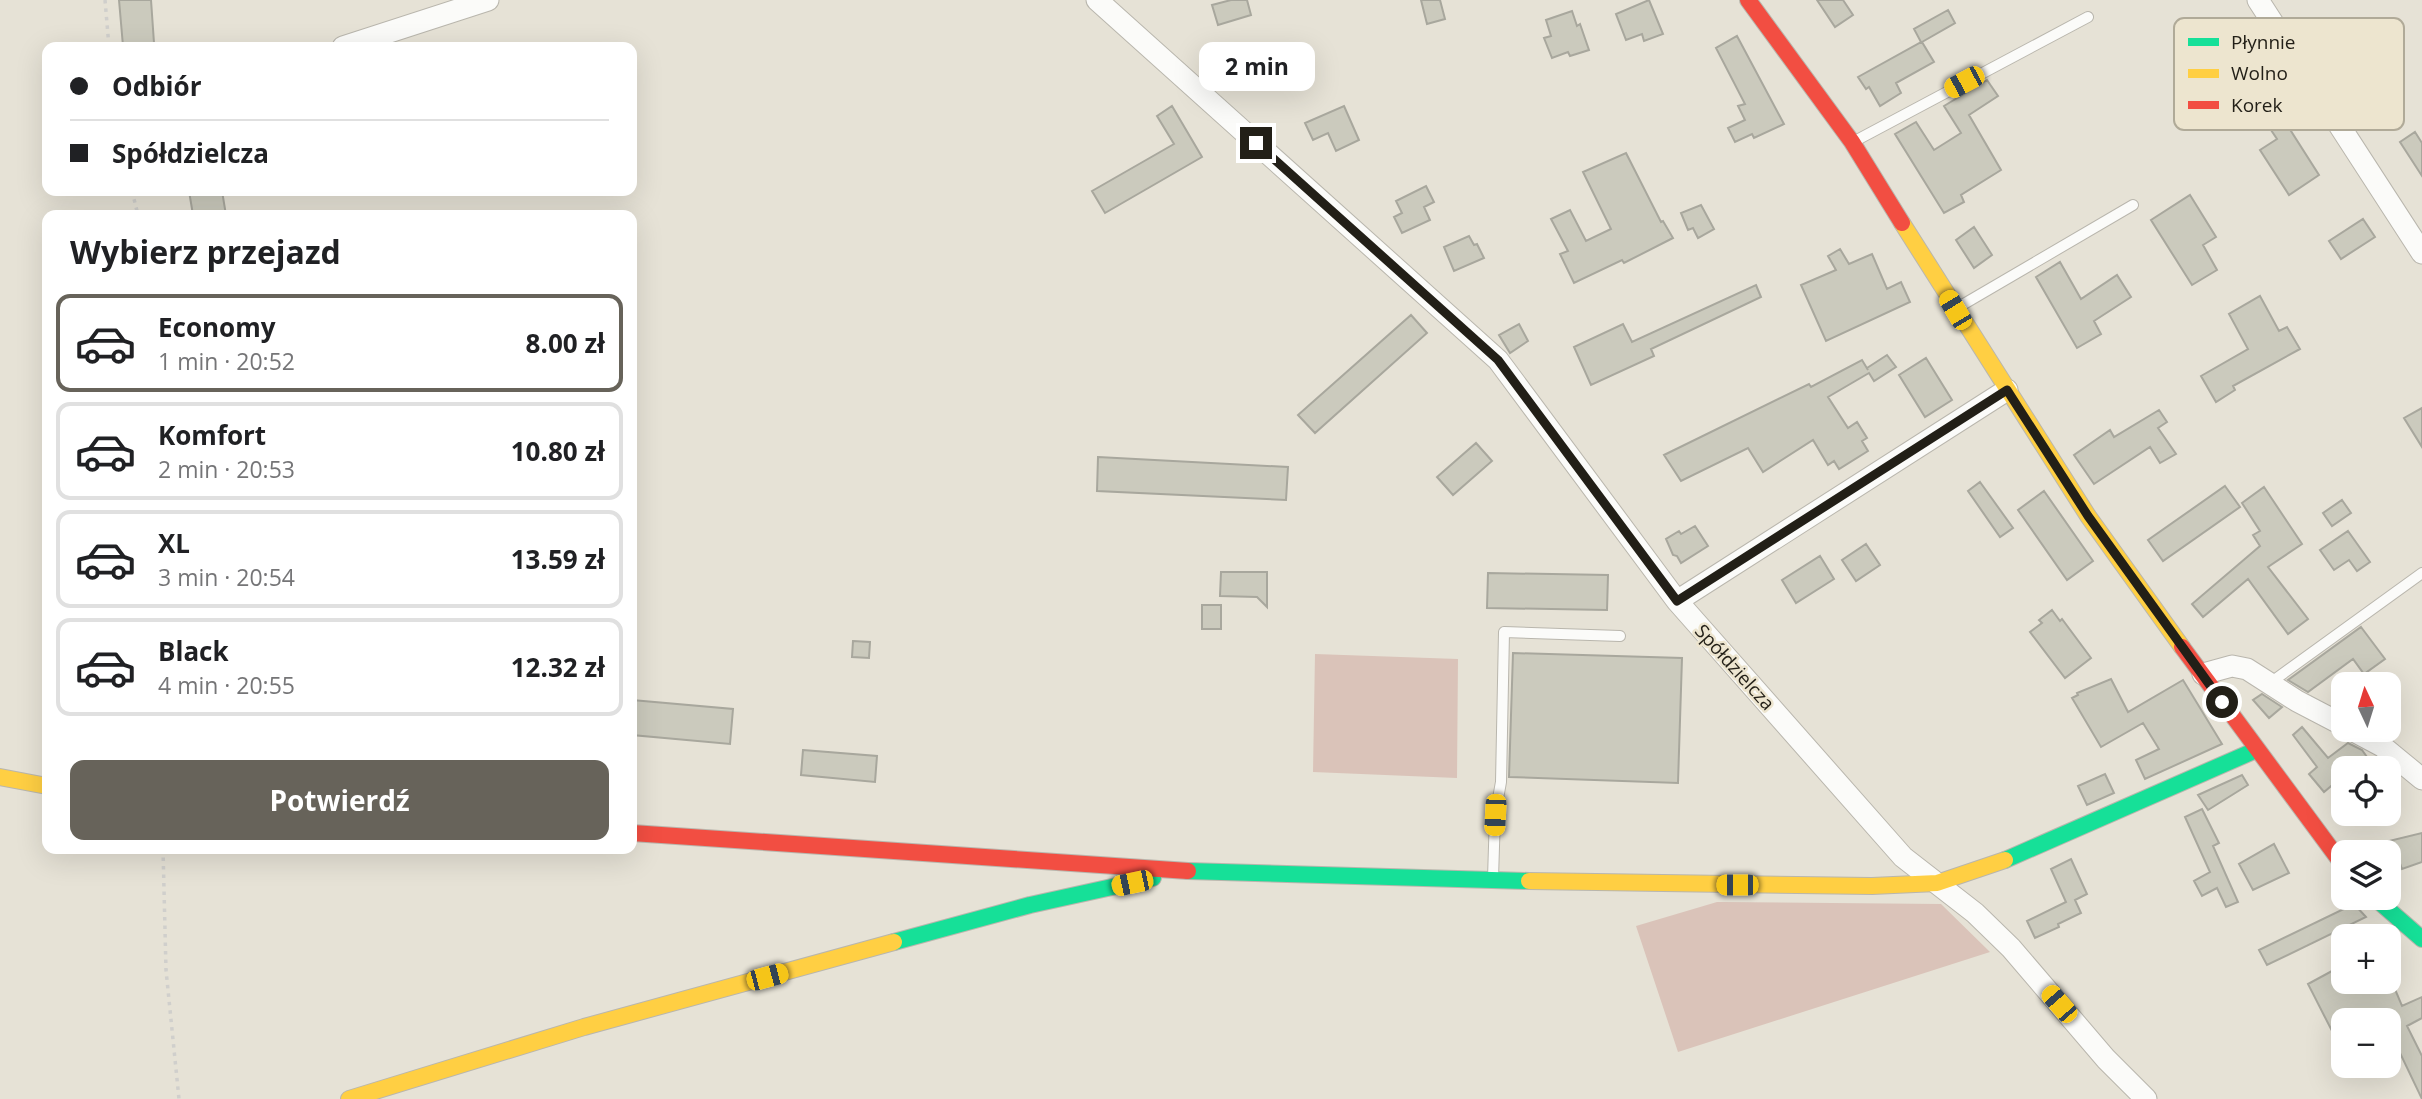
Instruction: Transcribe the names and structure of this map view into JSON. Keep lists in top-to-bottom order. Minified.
{"streets":{"street":["Spółdzielcza"]},"legend":["Płynnie","Wolno","Korek"],"north":"top","page":{"bubble":"2 min","banner":["Odbiór","Spółdzielcza"],"heading":"Wybierz przejazd","list":[{"name":"Economy","note":"1 min · 20:52","value":"8.00 zł"},{"name":"Komfort","note":"2 min · 20:53","value":"10.80 zł"},{"name":"XL","note":"3 min · 20:54","value":"13.59 zł"},{"name":"Black","note":"4 min · 20:55","value":"12.32 zł"}],"map_buttons":["+","−"],"buttons":"Potwierdź"}}
